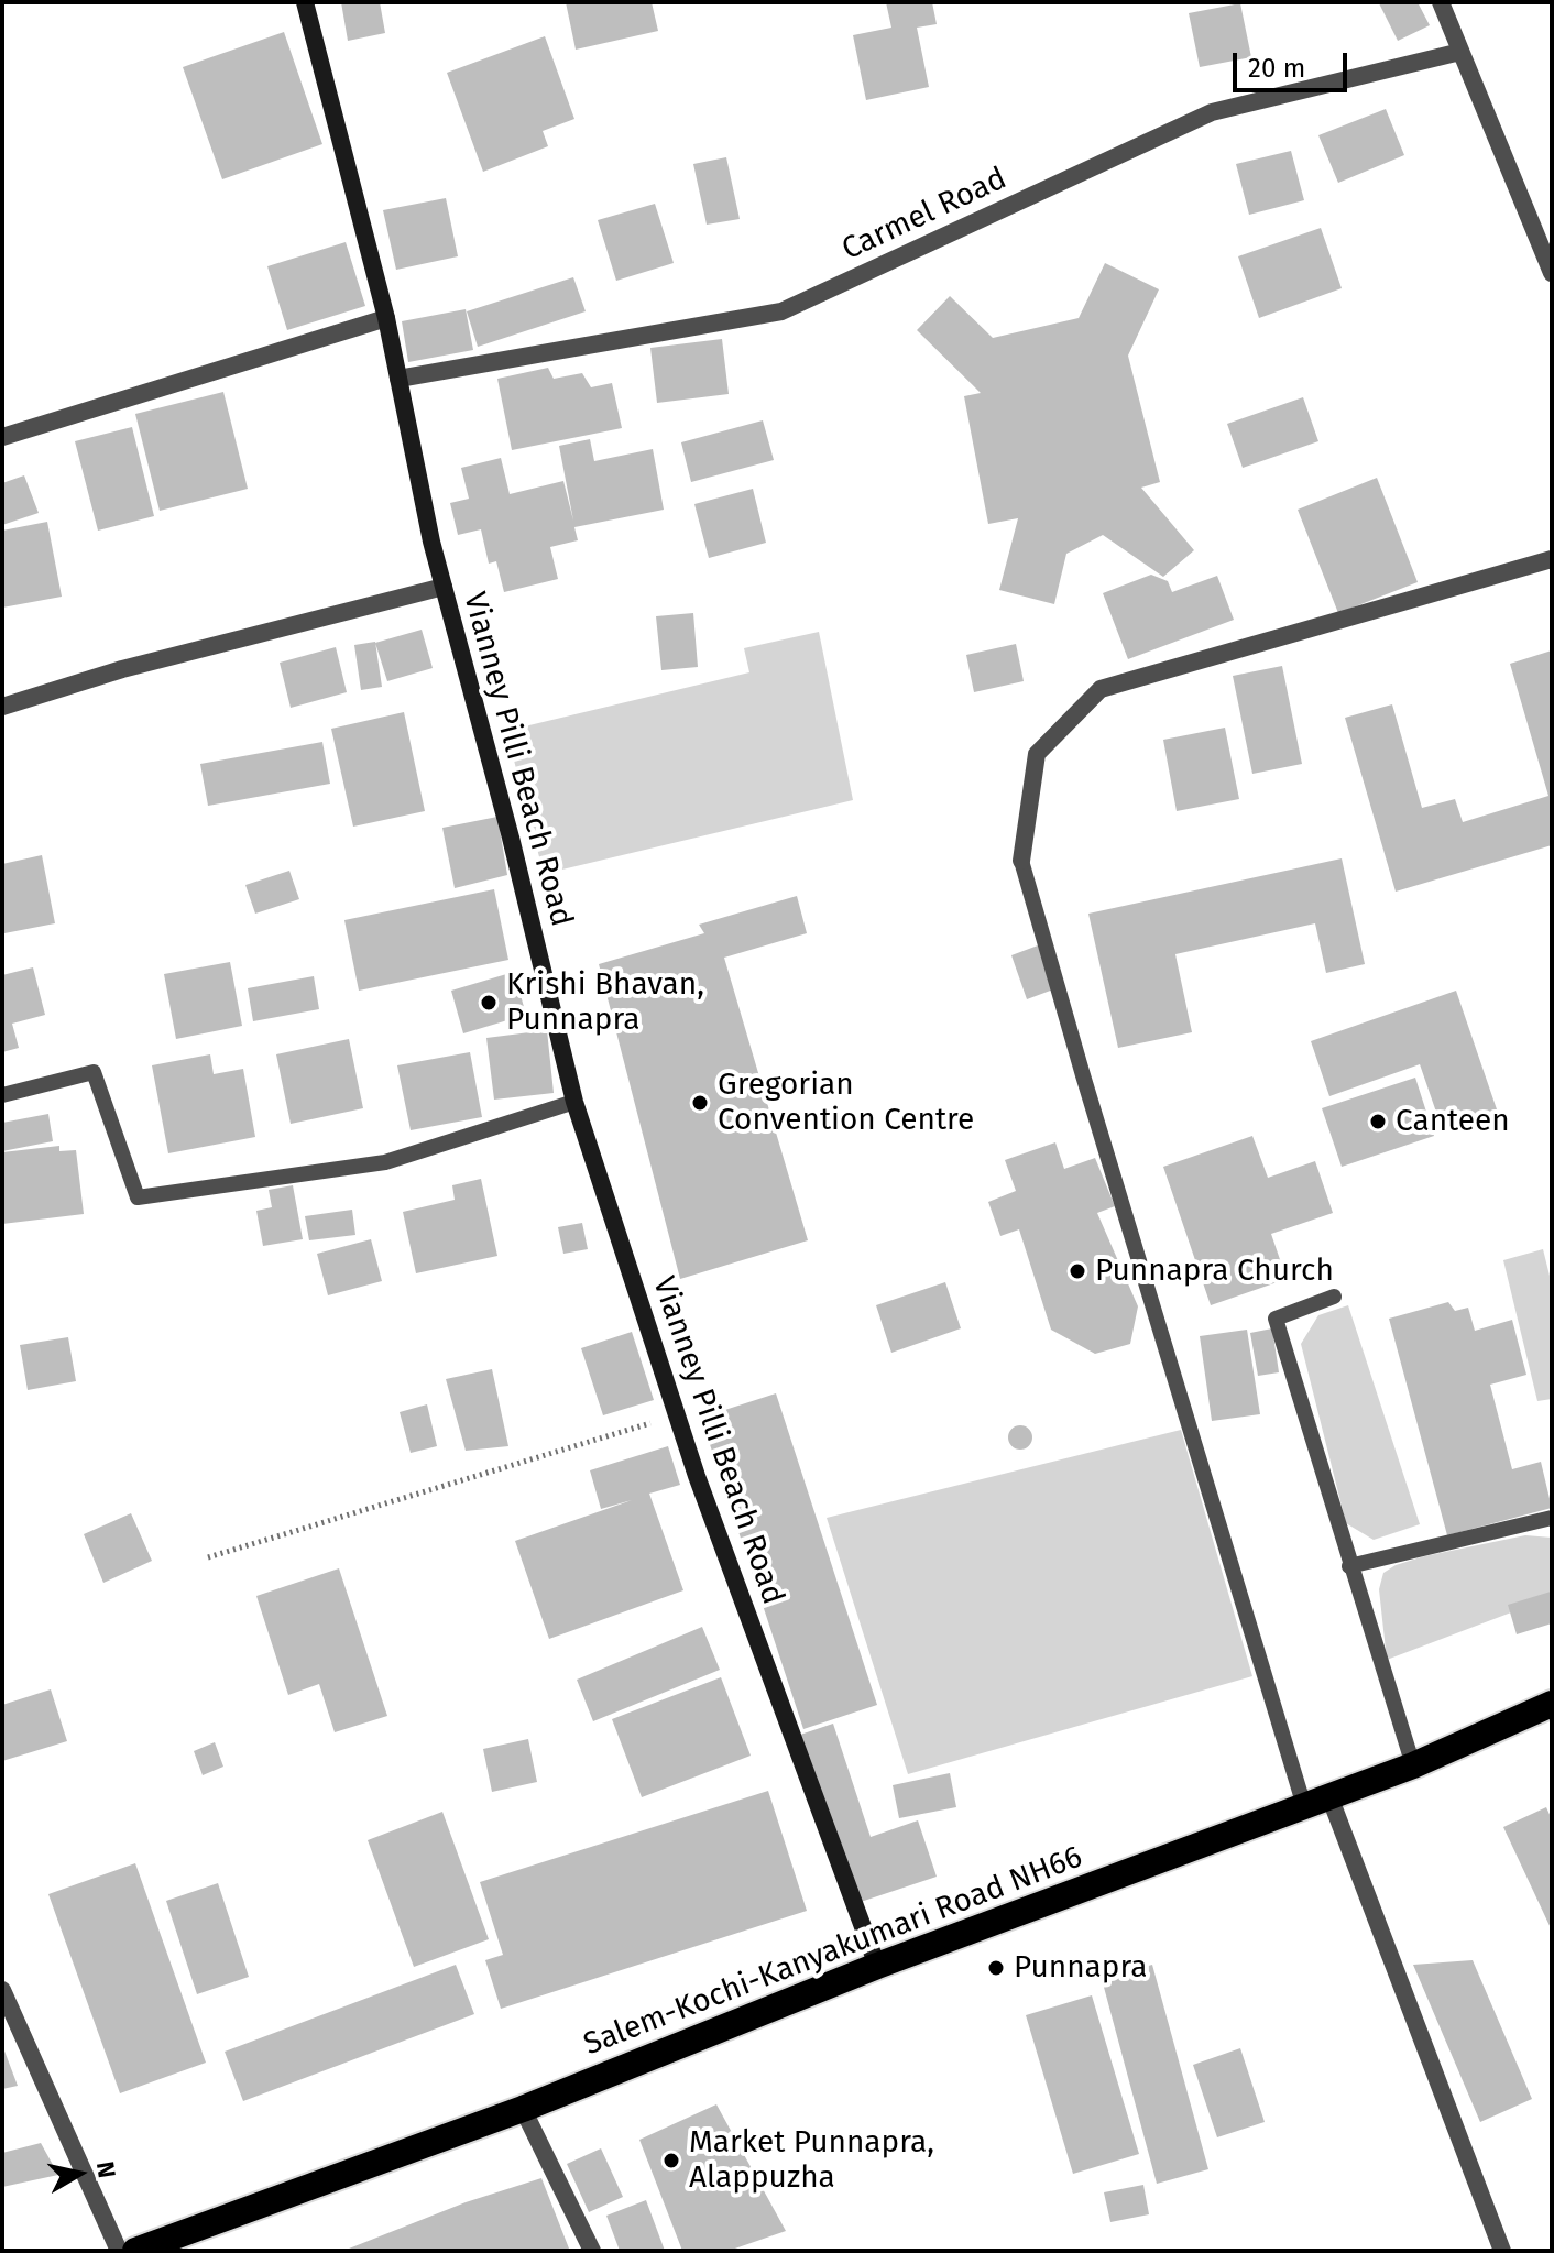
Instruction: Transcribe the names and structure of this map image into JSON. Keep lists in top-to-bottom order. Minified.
{"streets":{"highway":["Salem-Kochi-Kanyakumari Road NH66"],"street":["Carmel Road","Vianney Pilli Beach Road"]},"crossings":[["Carmel Road","Vianney Pilli Beach Road"],["Vianney Pilli Beach Road","Salem-Kochi-Kanyakumari Road NH66"]],"places":["Krishi Bhavan, Punnapra","Gregorian Convention Centre","Canteen","Punnapra Church","Punnapra","Market Punnapra, Alappuzha"],"scale_bar":"20 m","north":"right"}
